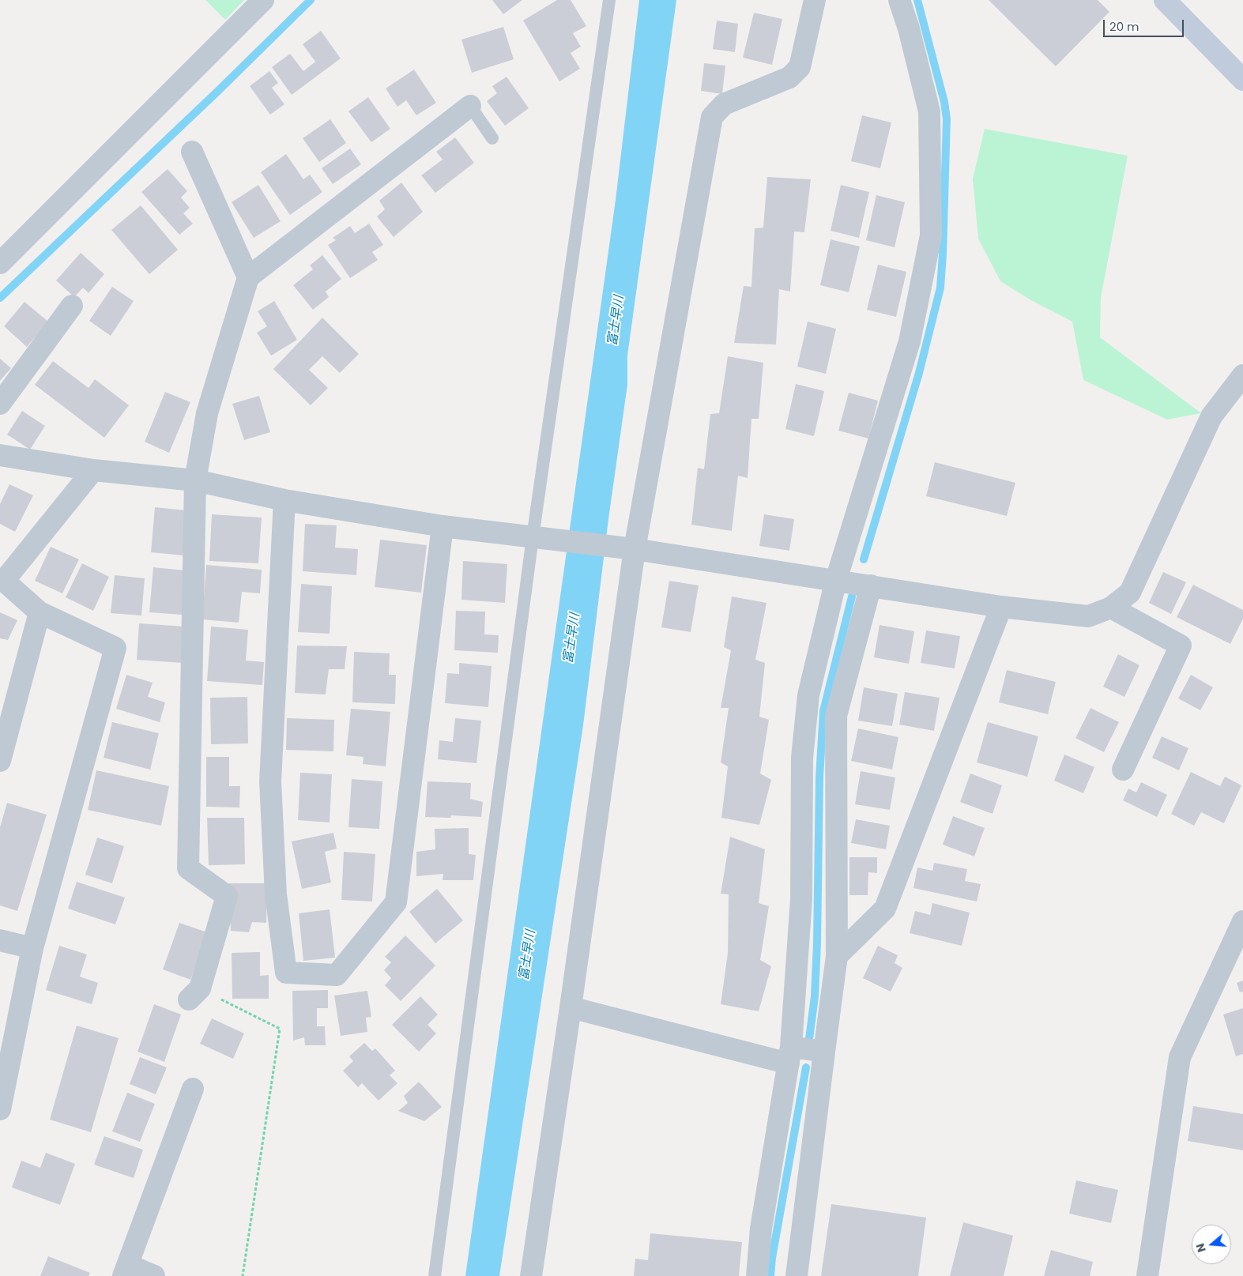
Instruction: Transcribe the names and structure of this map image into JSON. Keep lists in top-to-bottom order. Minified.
{"water":["富士早川"],"scale_bar":"20 m","north":"left"}
